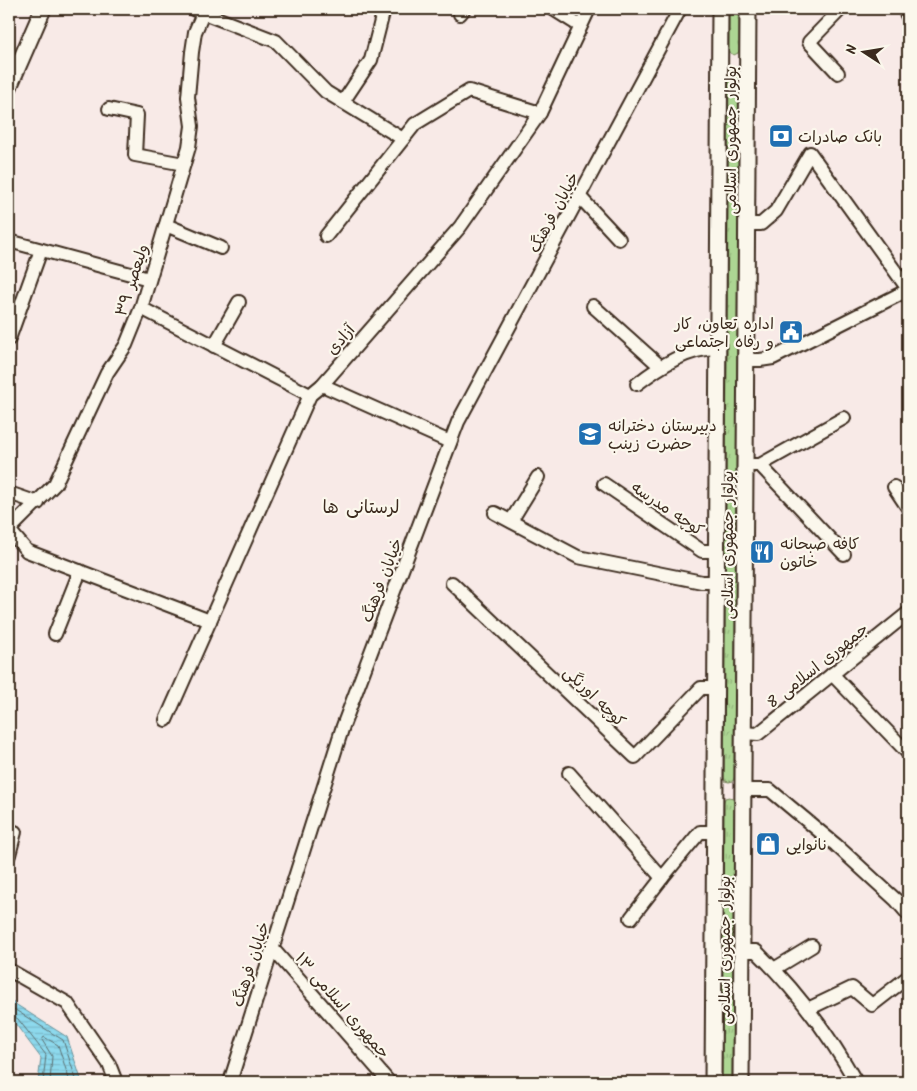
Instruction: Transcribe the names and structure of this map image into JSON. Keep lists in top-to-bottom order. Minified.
{"streets":{"main road":["بولوار جمهوری اسلامی"],"street":["خیابان فرهنگ","ولیعصر ۳۹","آزادی","کوچه مدرسه","جمهوری اسلامی 8","کوچه اورنگی","جمهوری اسلامی ۱۳"]},"crossings":[["بولوار جمهوری اسلامی","کوچه مدرسه"],["بولوار جمهوری اسلامی","جمهوری اسلامی 8"],["بولوار جمهوری اسلامی","کوچه اورنگی"],["خیابان فرهنگ","جمهوری اسلامی ۱۳"]],"districts":["لرستانی ها"],"places":{"bank":["بانک صادرات"],"public building":["اداره تعاون، کار و رفاه اجتماعی"],"school or university":["دبیرستان دخترانه حضرت زینب"],"restaurant":["کافه صبحانه خاتون"],"shop":["نانوایی"]},"north":"left"}
